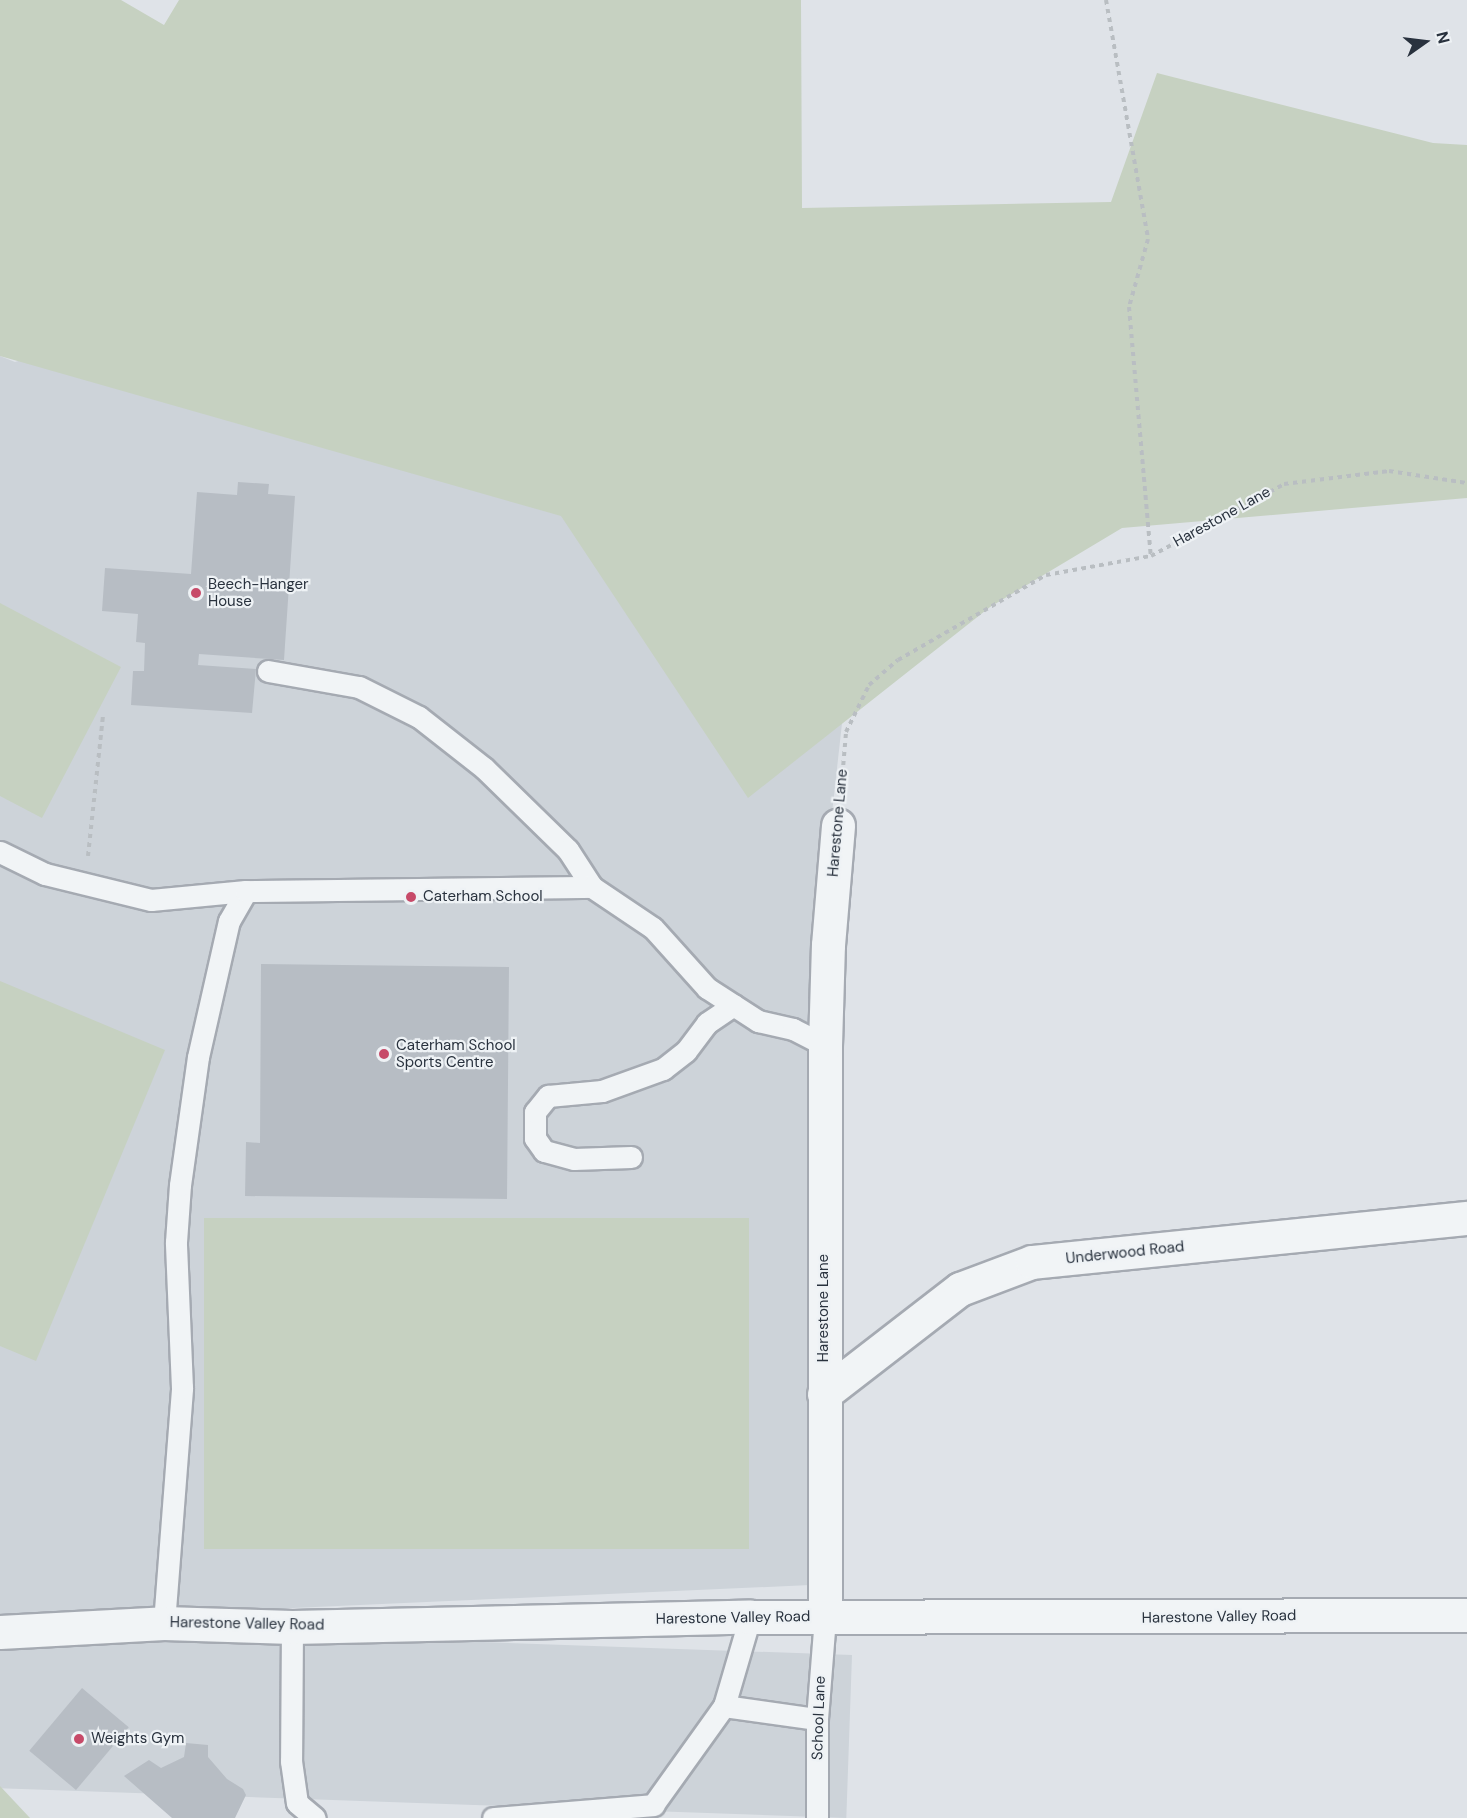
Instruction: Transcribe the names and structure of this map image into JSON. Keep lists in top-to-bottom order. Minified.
{"streets":{"street":["Harestone Lane","Underwood Road","Harestone Valley Road"],"lane":["School Lane"]},"crossings":[["Harestone Lane","Underwood Road"],["Harestone Lane","Harestone Valley Road"],["Harestone Lane","School Lane"],["Harestone Valley Road","School Lane"]],"places":["Beech-Hanger House","Caterham School","Caterham School Sports Centre","Weights Gym"],"north":"right"}
